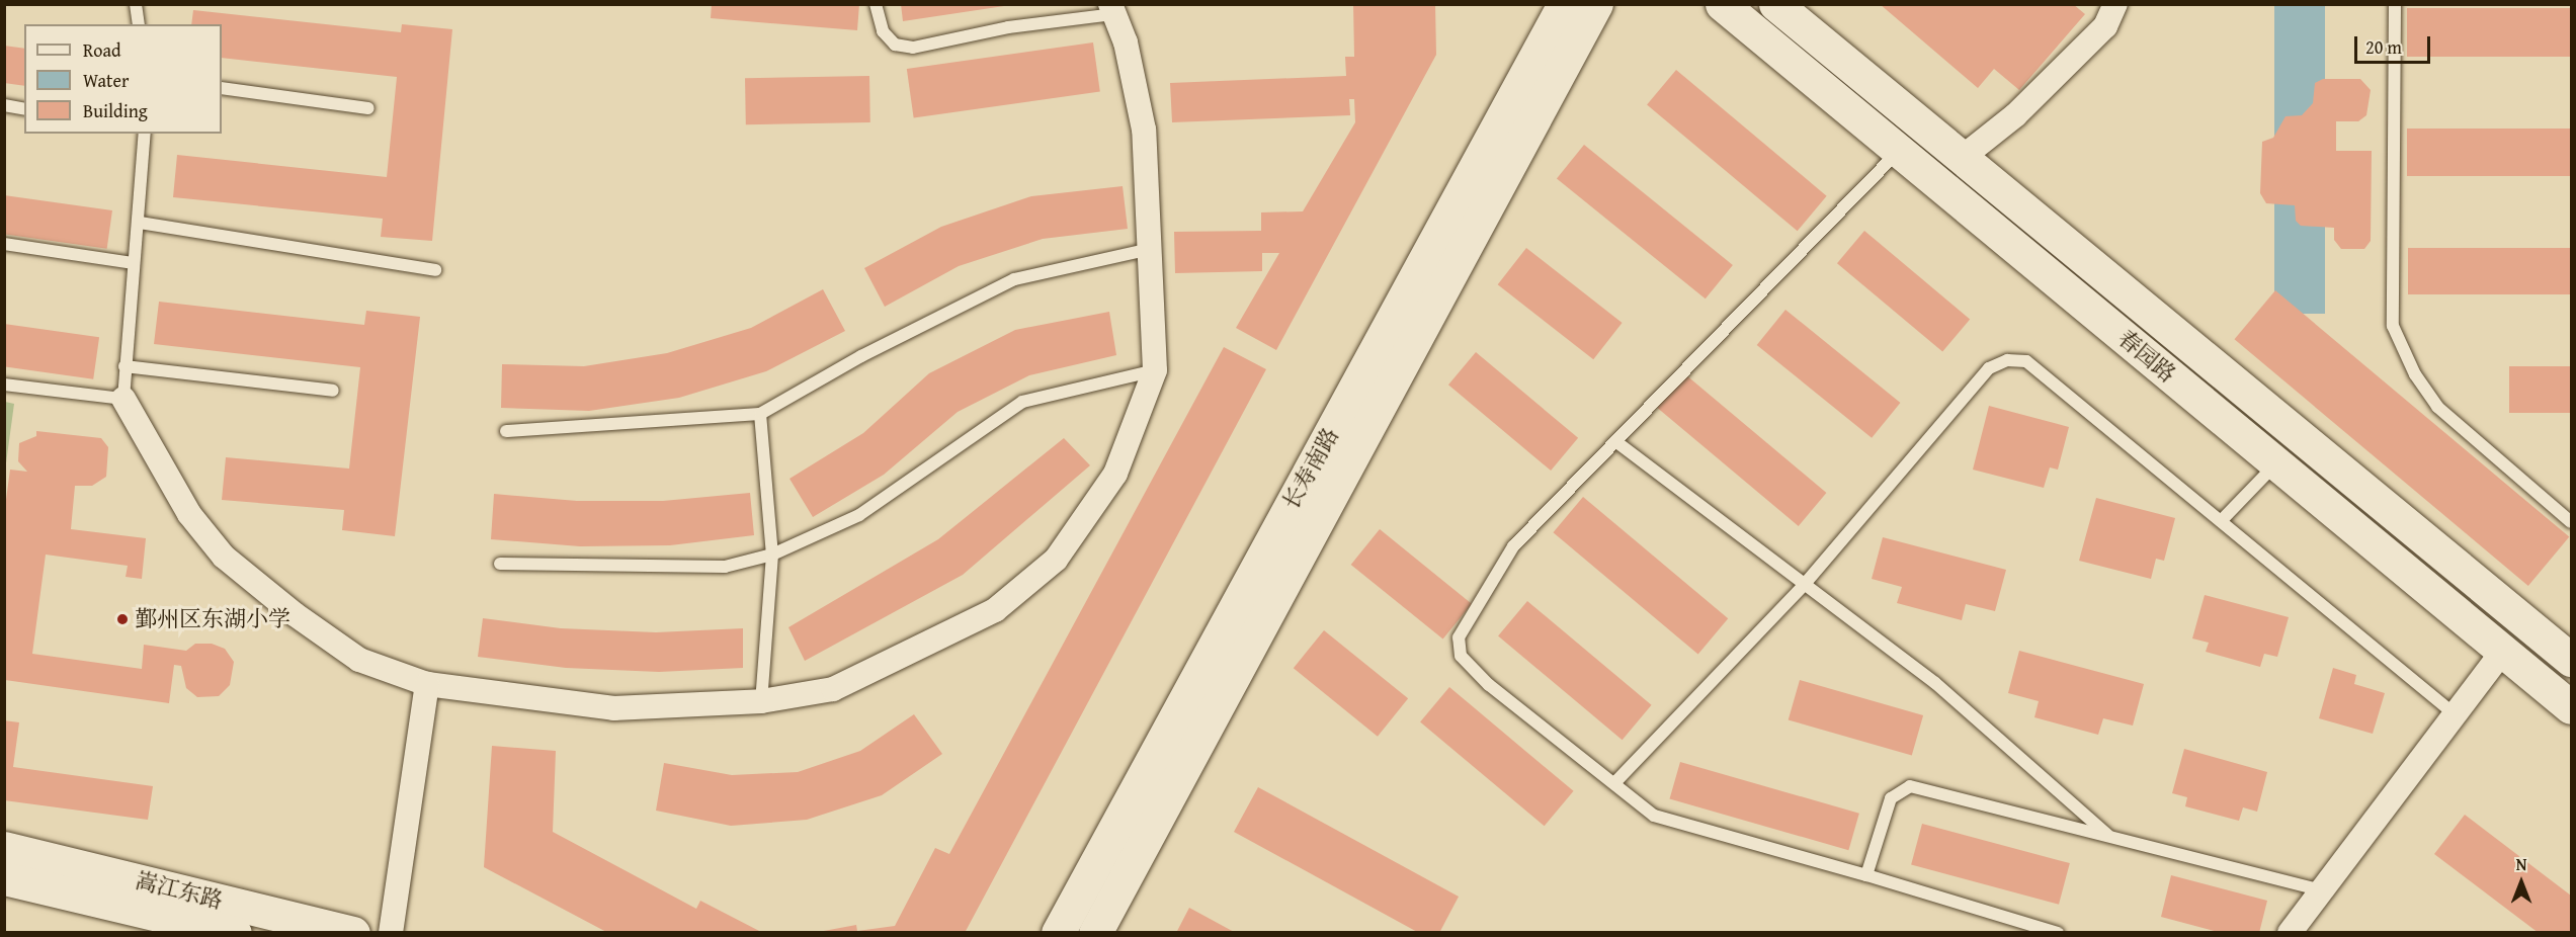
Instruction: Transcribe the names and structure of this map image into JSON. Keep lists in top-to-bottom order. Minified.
{"streets":{"main road":["春园路","长寿南路","嵩江东路"]},"places":["鄞州区东湖小学"],"legend":["Road","Water","Building"],"scale_bar":"20 m","north":"top"}
